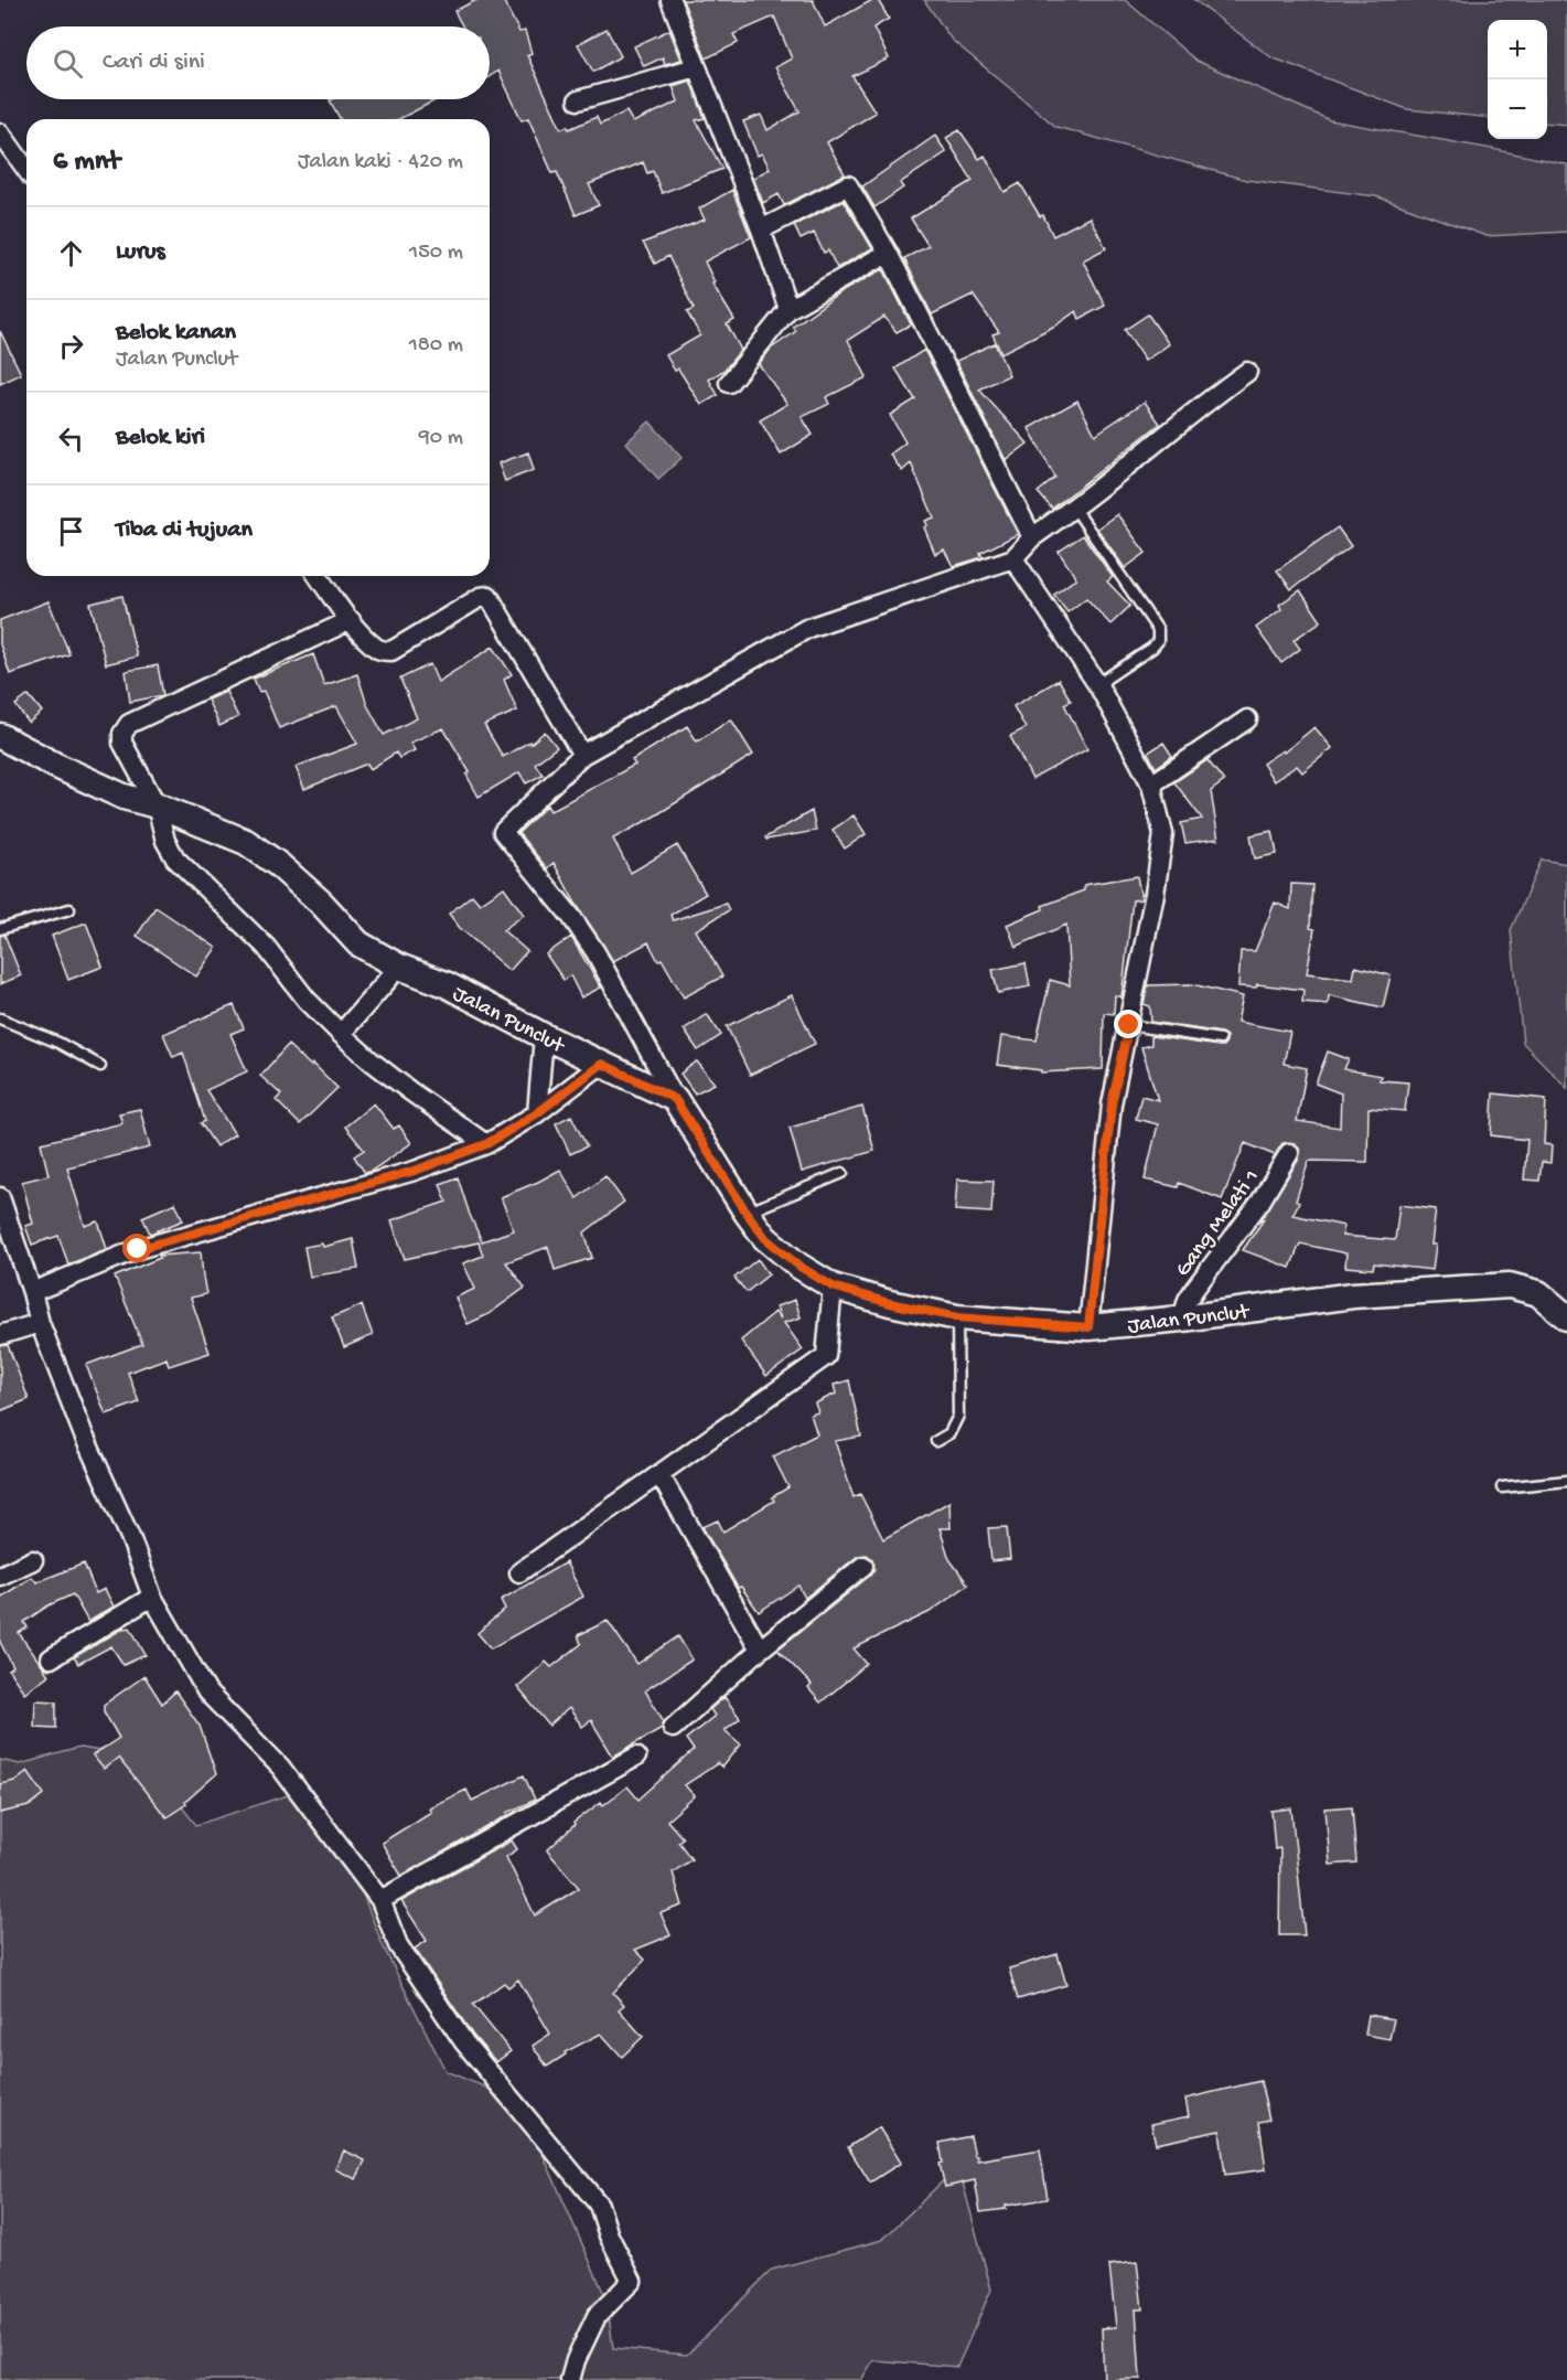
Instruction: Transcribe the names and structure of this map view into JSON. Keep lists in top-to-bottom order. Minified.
{"streets":{"main road":["Jalan Punclut"],"street":["Gang Melati 1"]},"crossings":[["Jalan Punclut","Gang Melati 1"]],"page":{"map_buttons":["+","−"],"search":"Cari di sini","heading":["6 mnt","Jalan kaki · 420 m"],"list":[["Lurus","150 m"],["Belok kanan","Jalan Punclut","180 m"],["Belok kiri","90 m"],"Tiba di tujuan"]}}
